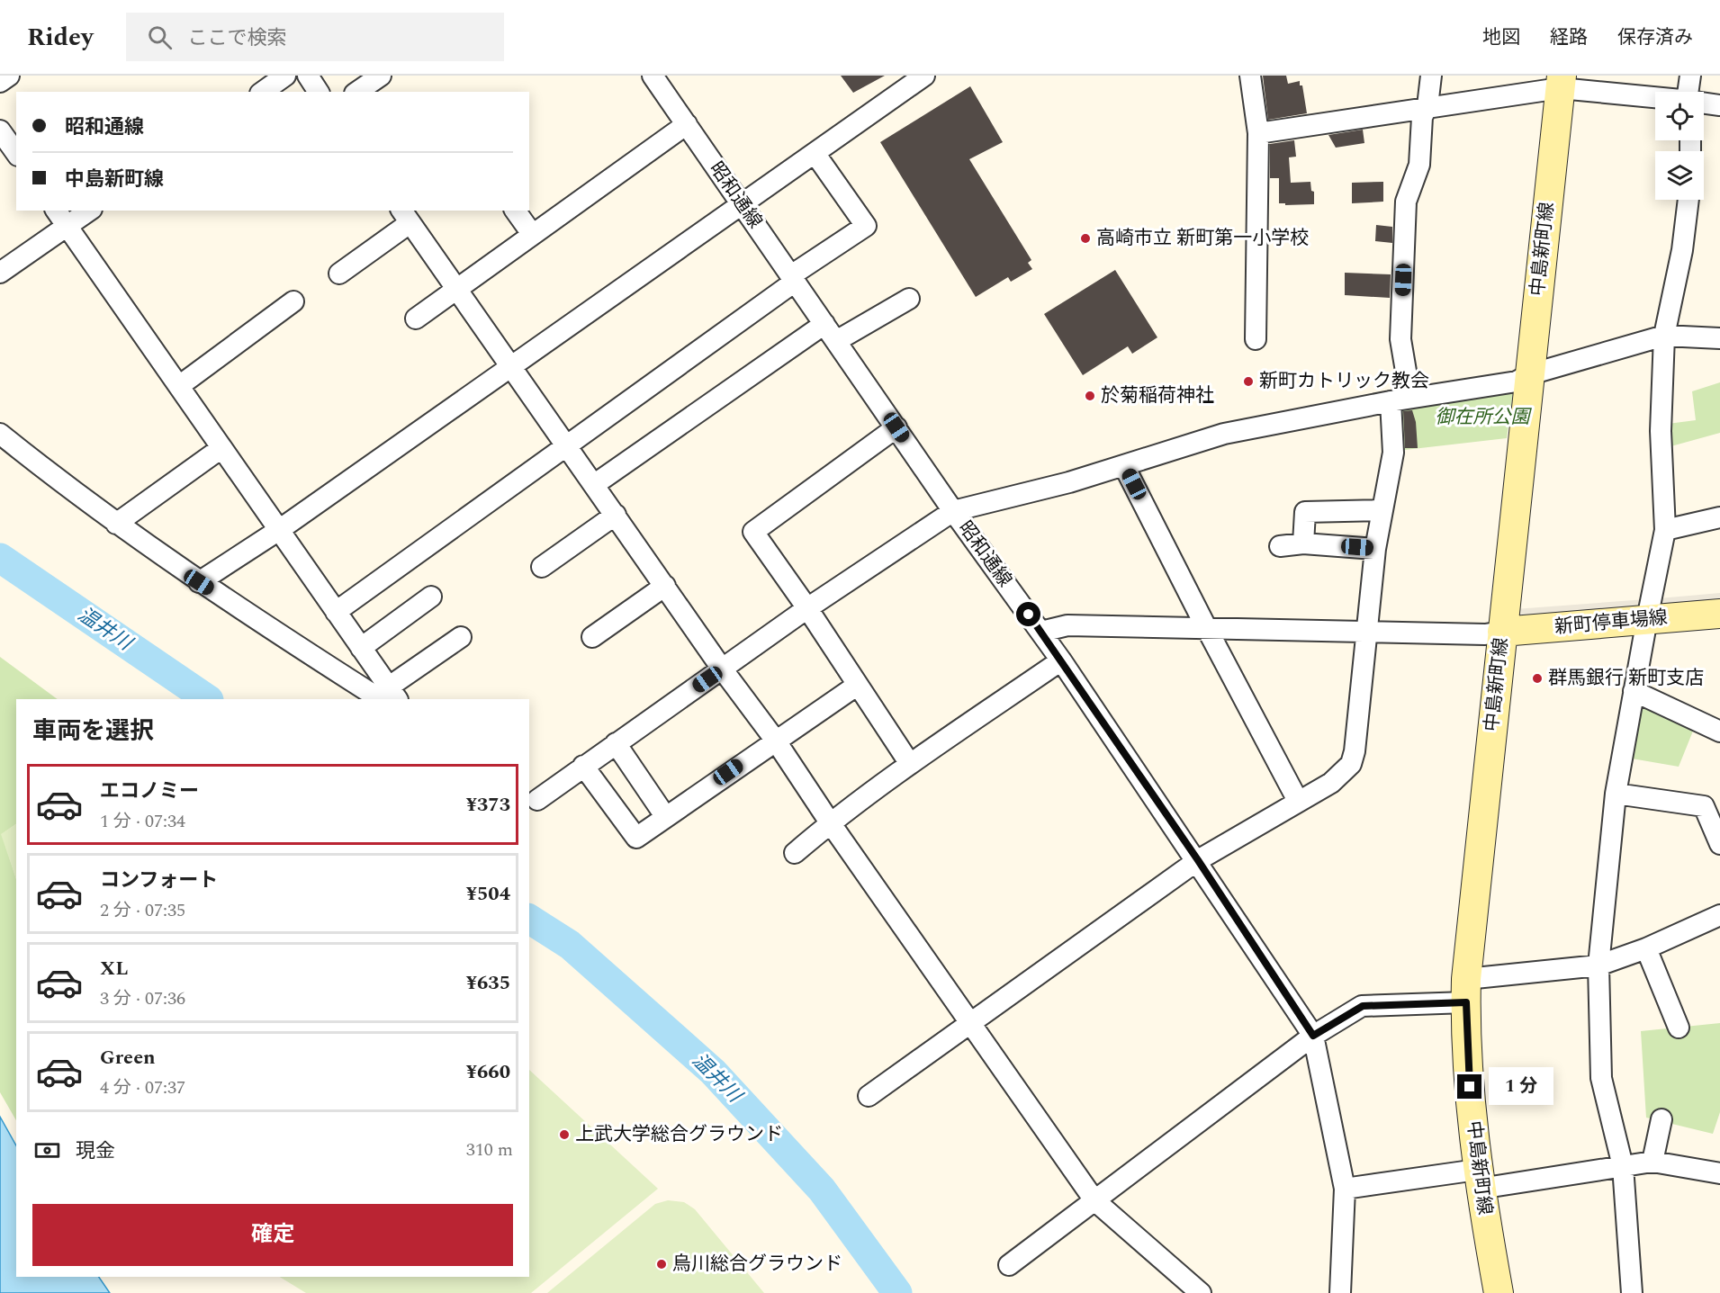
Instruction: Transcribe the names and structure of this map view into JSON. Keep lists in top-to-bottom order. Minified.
{"streets":{"main road":["中島新町線","新町停車場線"],"street":["昭和通線"]},"crossings":[["中島新町線","新町停車場線"]],"water":["温井川"],"parks":["御在所公園"],"places":["高崎市立 新町第一小学校","新町カトリック教会","於菊稲荷神社","群馬銀行 新町支店","上武大学総合グラウンド","烏川総合グラウンド"],"page":{"header":"Ridey","search":"ここで検索","nav":["地図","経路","保存済み"],"banner":["昭和通線","中島新町線"],"heading":"車両を選択","list":[{"name":"エコノミー","note":"1 分 · 07:34","value":"¥373"},{"name":"コンフォート","note":"2 分 · 07:35","value":"¥504"},{"name":"XL","note":"3 分 · 07:36","value":"¥635"},{"name":"Green","note":"4 分 · 07:37","value":"¥660"}],"bubble":"1 分","pay":["現金","310 m"],"buttons":"確定"}}
